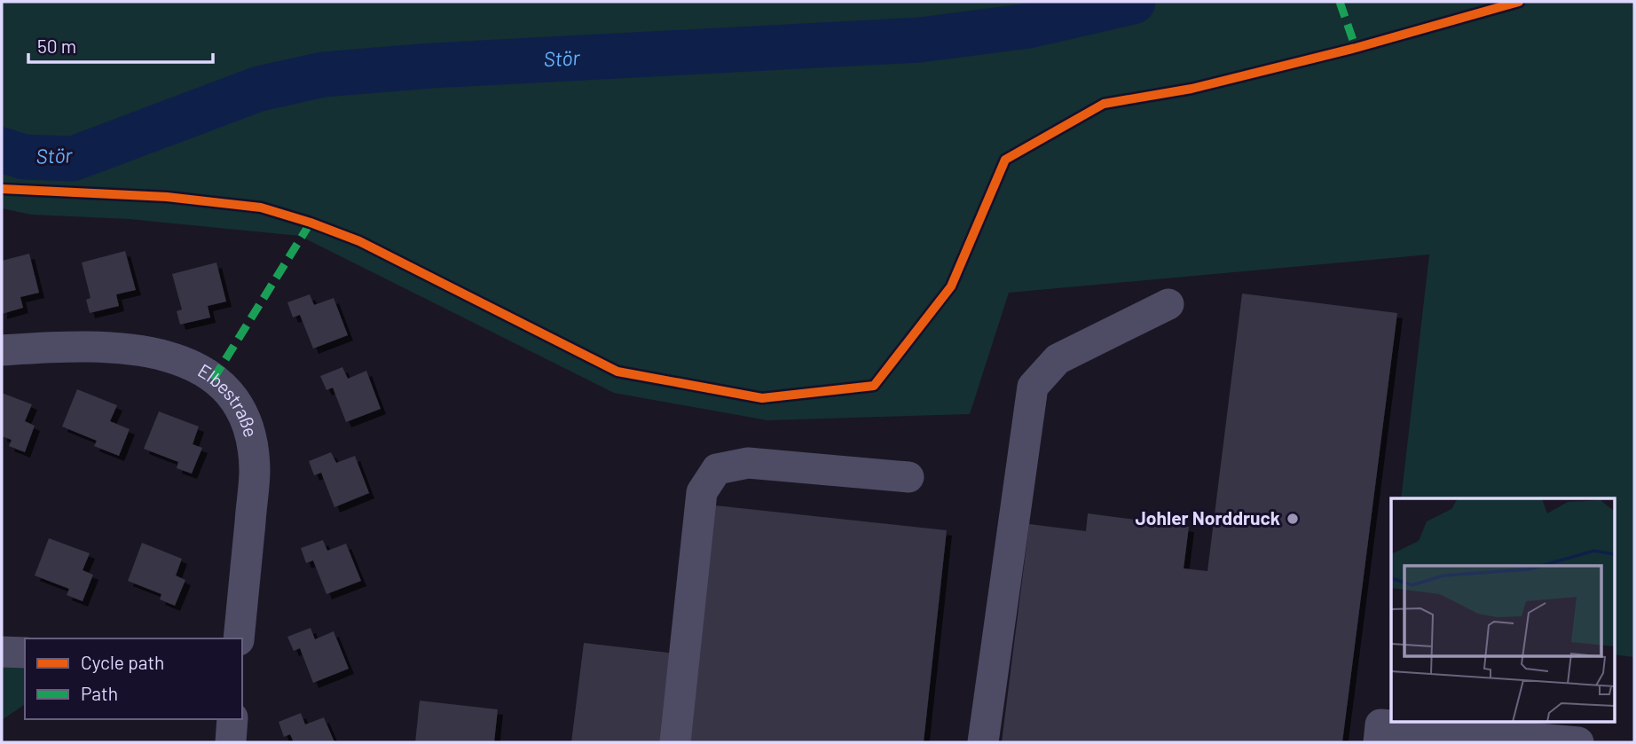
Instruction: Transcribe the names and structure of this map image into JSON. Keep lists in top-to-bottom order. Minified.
{"streets":{"street":["Elbestraße"]},"water":["Stör"],"places":["Johler Norddruck"],"legend":["Cycle path","Path"],"scale_bar":"50 m"}
